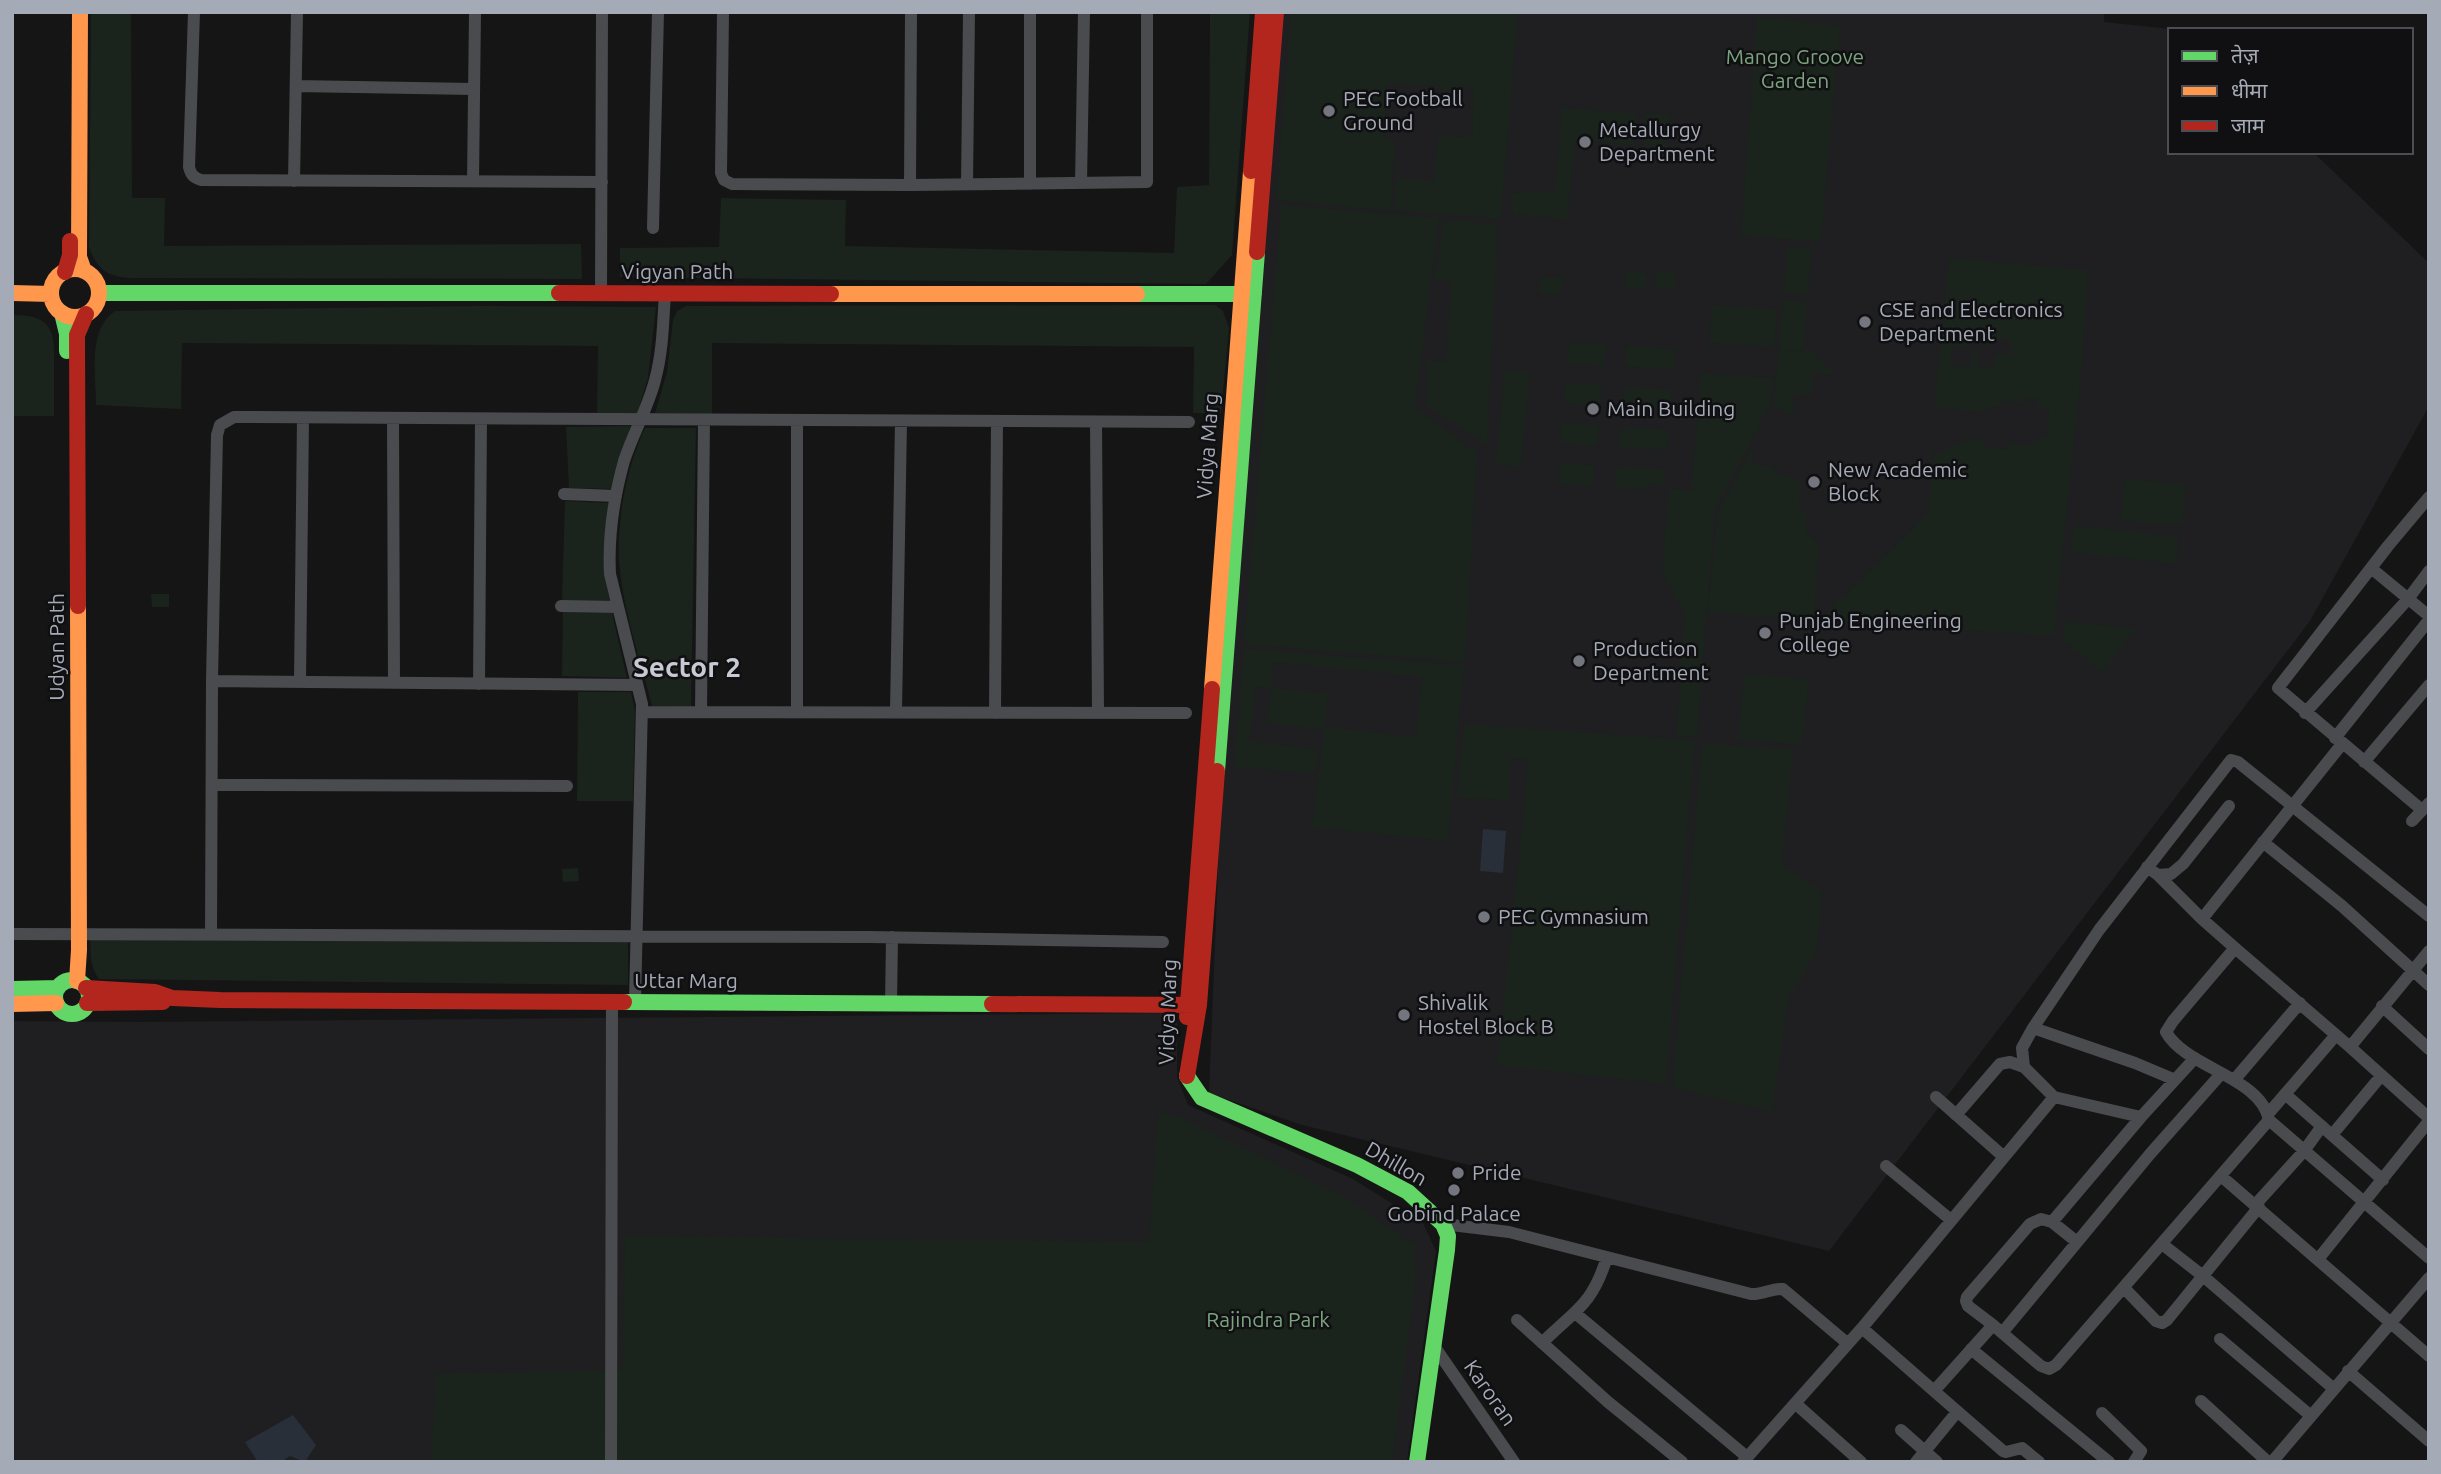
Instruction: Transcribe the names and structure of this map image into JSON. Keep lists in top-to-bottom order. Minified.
{"streets":{"main road":["Vigyan Path","Vidya Marg","Udyan Path","Uttar Marg","Dhillon"],"street":["Karoran"]},"crossings":[["Vigyan Path","Vidya Marg"],["Vigyan Path","Udyan Path"],["Vidya Marg","Uttar Marg"],["Vidya Marg","Dhillon"],["Udyan Path","Uttar Marg"]],"districts":["Sector 2"],"parks":["Mango Groove Garden","Rajindra Park"],"places":["PEC Football Ground","Metallurgy Department","CSE and Electronics Department","Main Building","New Academic Block","Punjab Engineering College","Production Department","PEC Gymnasium","Shivalik Hostel Block B","Pride","Gobind Palace"],"legend":["तेज़","धीमा","जाम"]}
